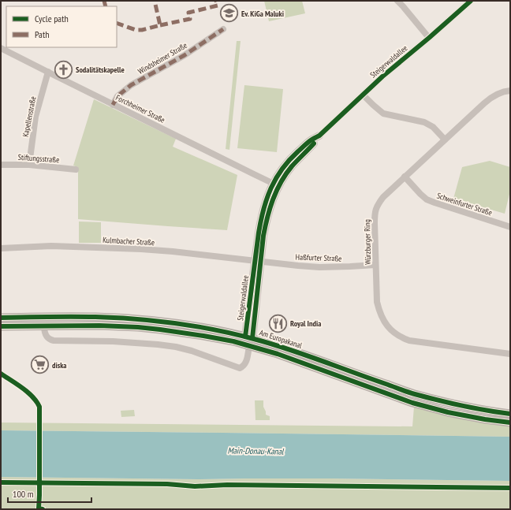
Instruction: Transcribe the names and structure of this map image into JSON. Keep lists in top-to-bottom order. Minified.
{"streets":{"main road":["Am Europakanal"],"street":["Windsheimer Straße","Steigerwaldallee","Forchheimer Straße","Kapellenstraße","Stiftungsstraße","Schweinfurter Straße","Kulmbacher Straße","Würzburger Ring","Haßfurter Straße"]},"crossings":[["Windsheimer Straße","Forchheimer Straße"],["Steigerwaldallee","Forchheimer Straße"],["Steigerwaldallee","Kulmbacher Straße"],["Steigerwaldallee","Haßfurter Straße"],["Steigerwaldallee","Am Europakanal"],["Forchheimer Straße","Kapellenstraße"],["Kapellenstraße","Stiftungsstraße"],["Schweinfurter Straße","Würzburger Ring"],["Kulmbacher Straße","Haßfurter Straße"],["Würzburger Ring","Haßfurter Straße"]],"water":["Main-Donau-Kanal"],"places":{"school or university":["Ev. KiGa Maluki"],"church":["Sodalitätskapelle"],"restaurant":["Royal India"],"supermarket":["diska"]},"legend":["Cycle path","Path"],"scale_bar":"100 m"}
